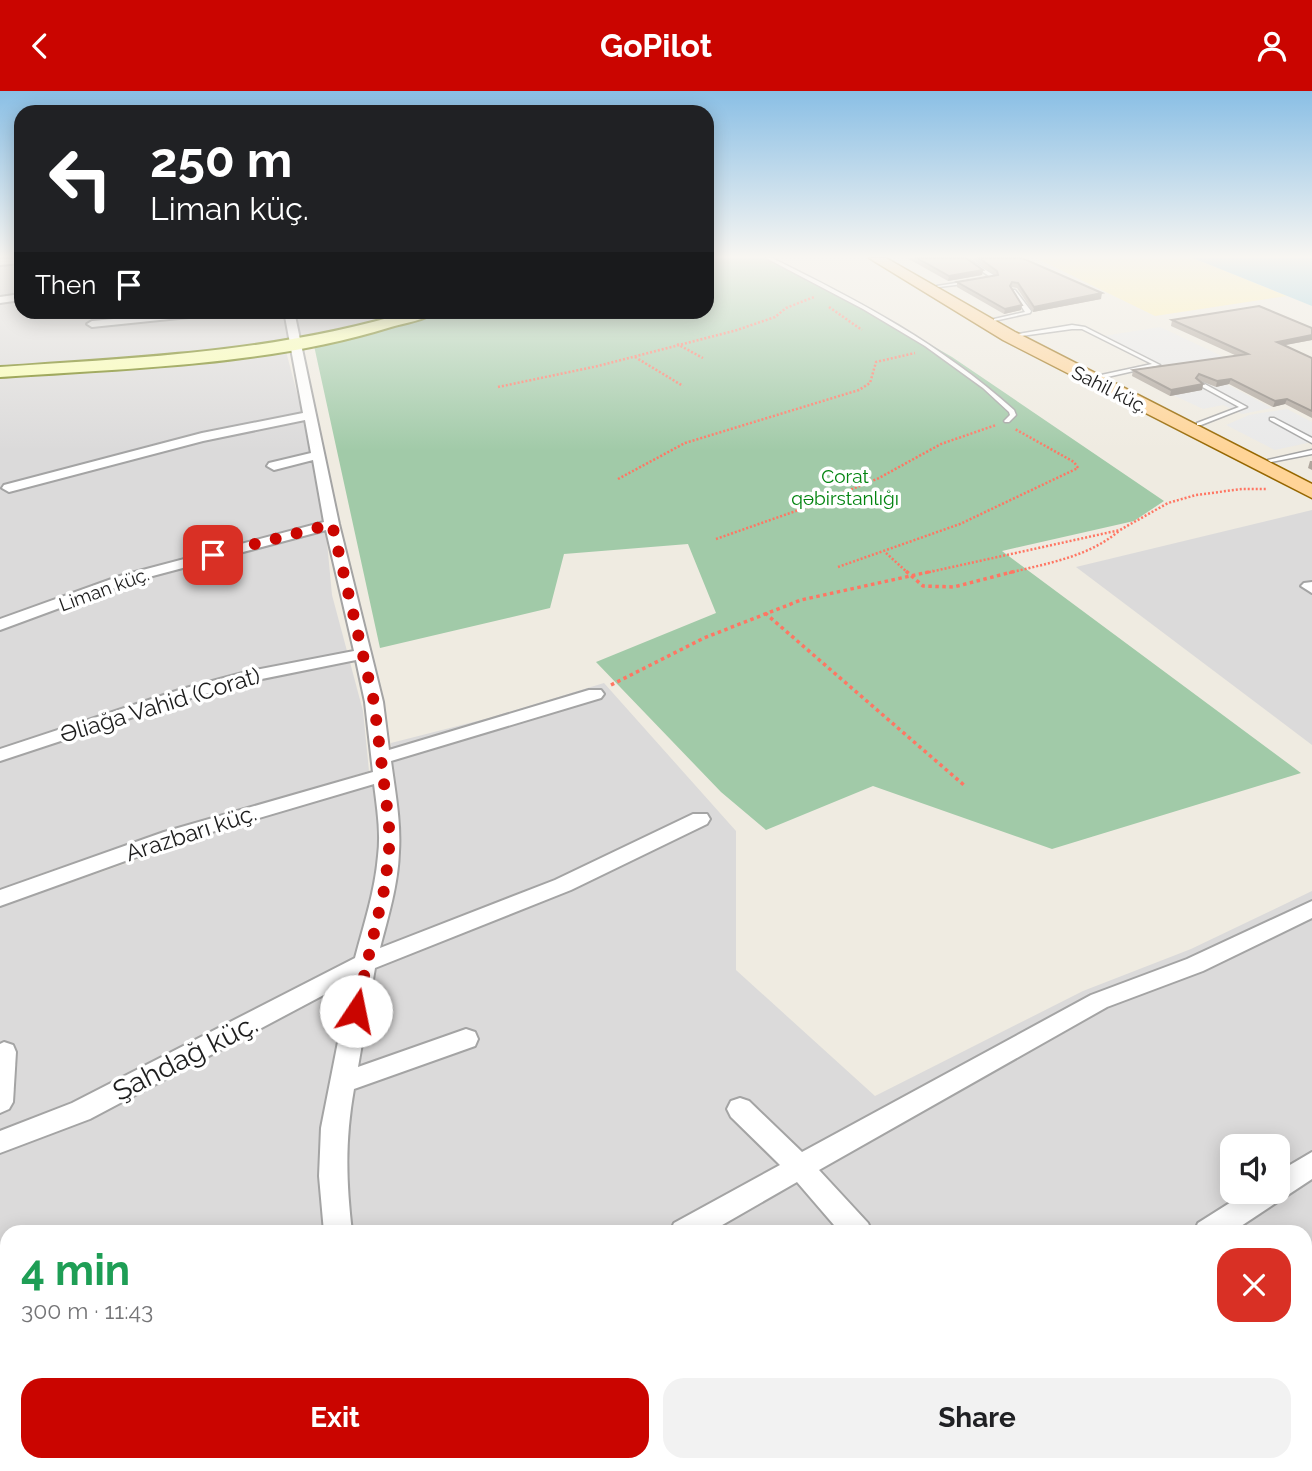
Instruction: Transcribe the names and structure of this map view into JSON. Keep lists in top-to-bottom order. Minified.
{"streets":{"main road":["Sahil küç."],"street":["Liman küç.","Əliağa Vahid (Corat)","Arazbarı küç.","Şahdağ küç."]},"parks":["Corat qəbirstanlığı"],"page":{"header":"GoPilot","turn":["250 m","Liman küç."],"then":"Then","heading":["4 min","300 m · 11:43"],"buttons":["Exit","Share"]}}
